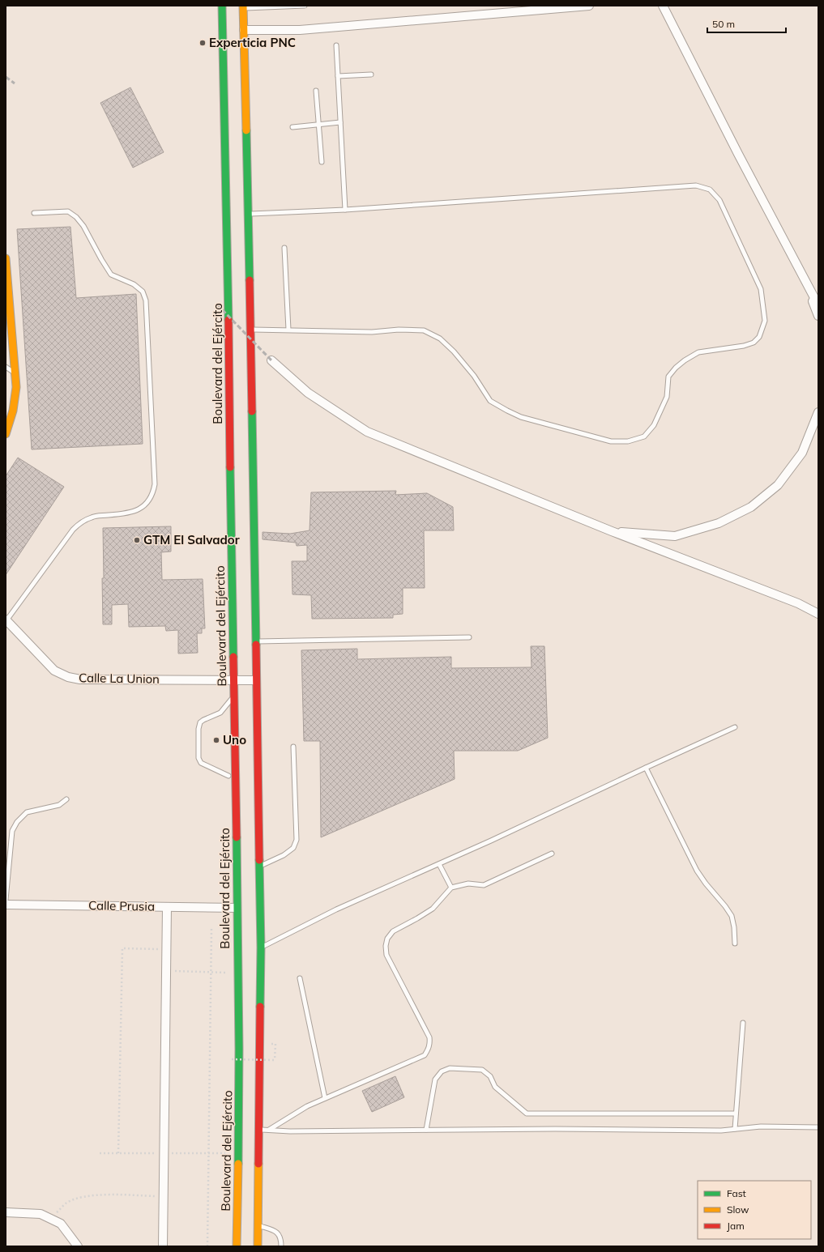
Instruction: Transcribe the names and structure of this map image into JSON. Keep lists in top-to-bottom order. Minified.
{"streets":{"main road":["Boulevard del Ejército"],"street":["Calle La Union","Calle Prusia"]},"crossings":[["Boulevard del Ejército","Calle La Union"],["Boulevard del Ejército","Calle Prusia"]],"places":["Experticia PNC","GTM El Salvador","Uno"],"legend":["Fast","Slow","Jam"],"scale_bar":"50 m"}
